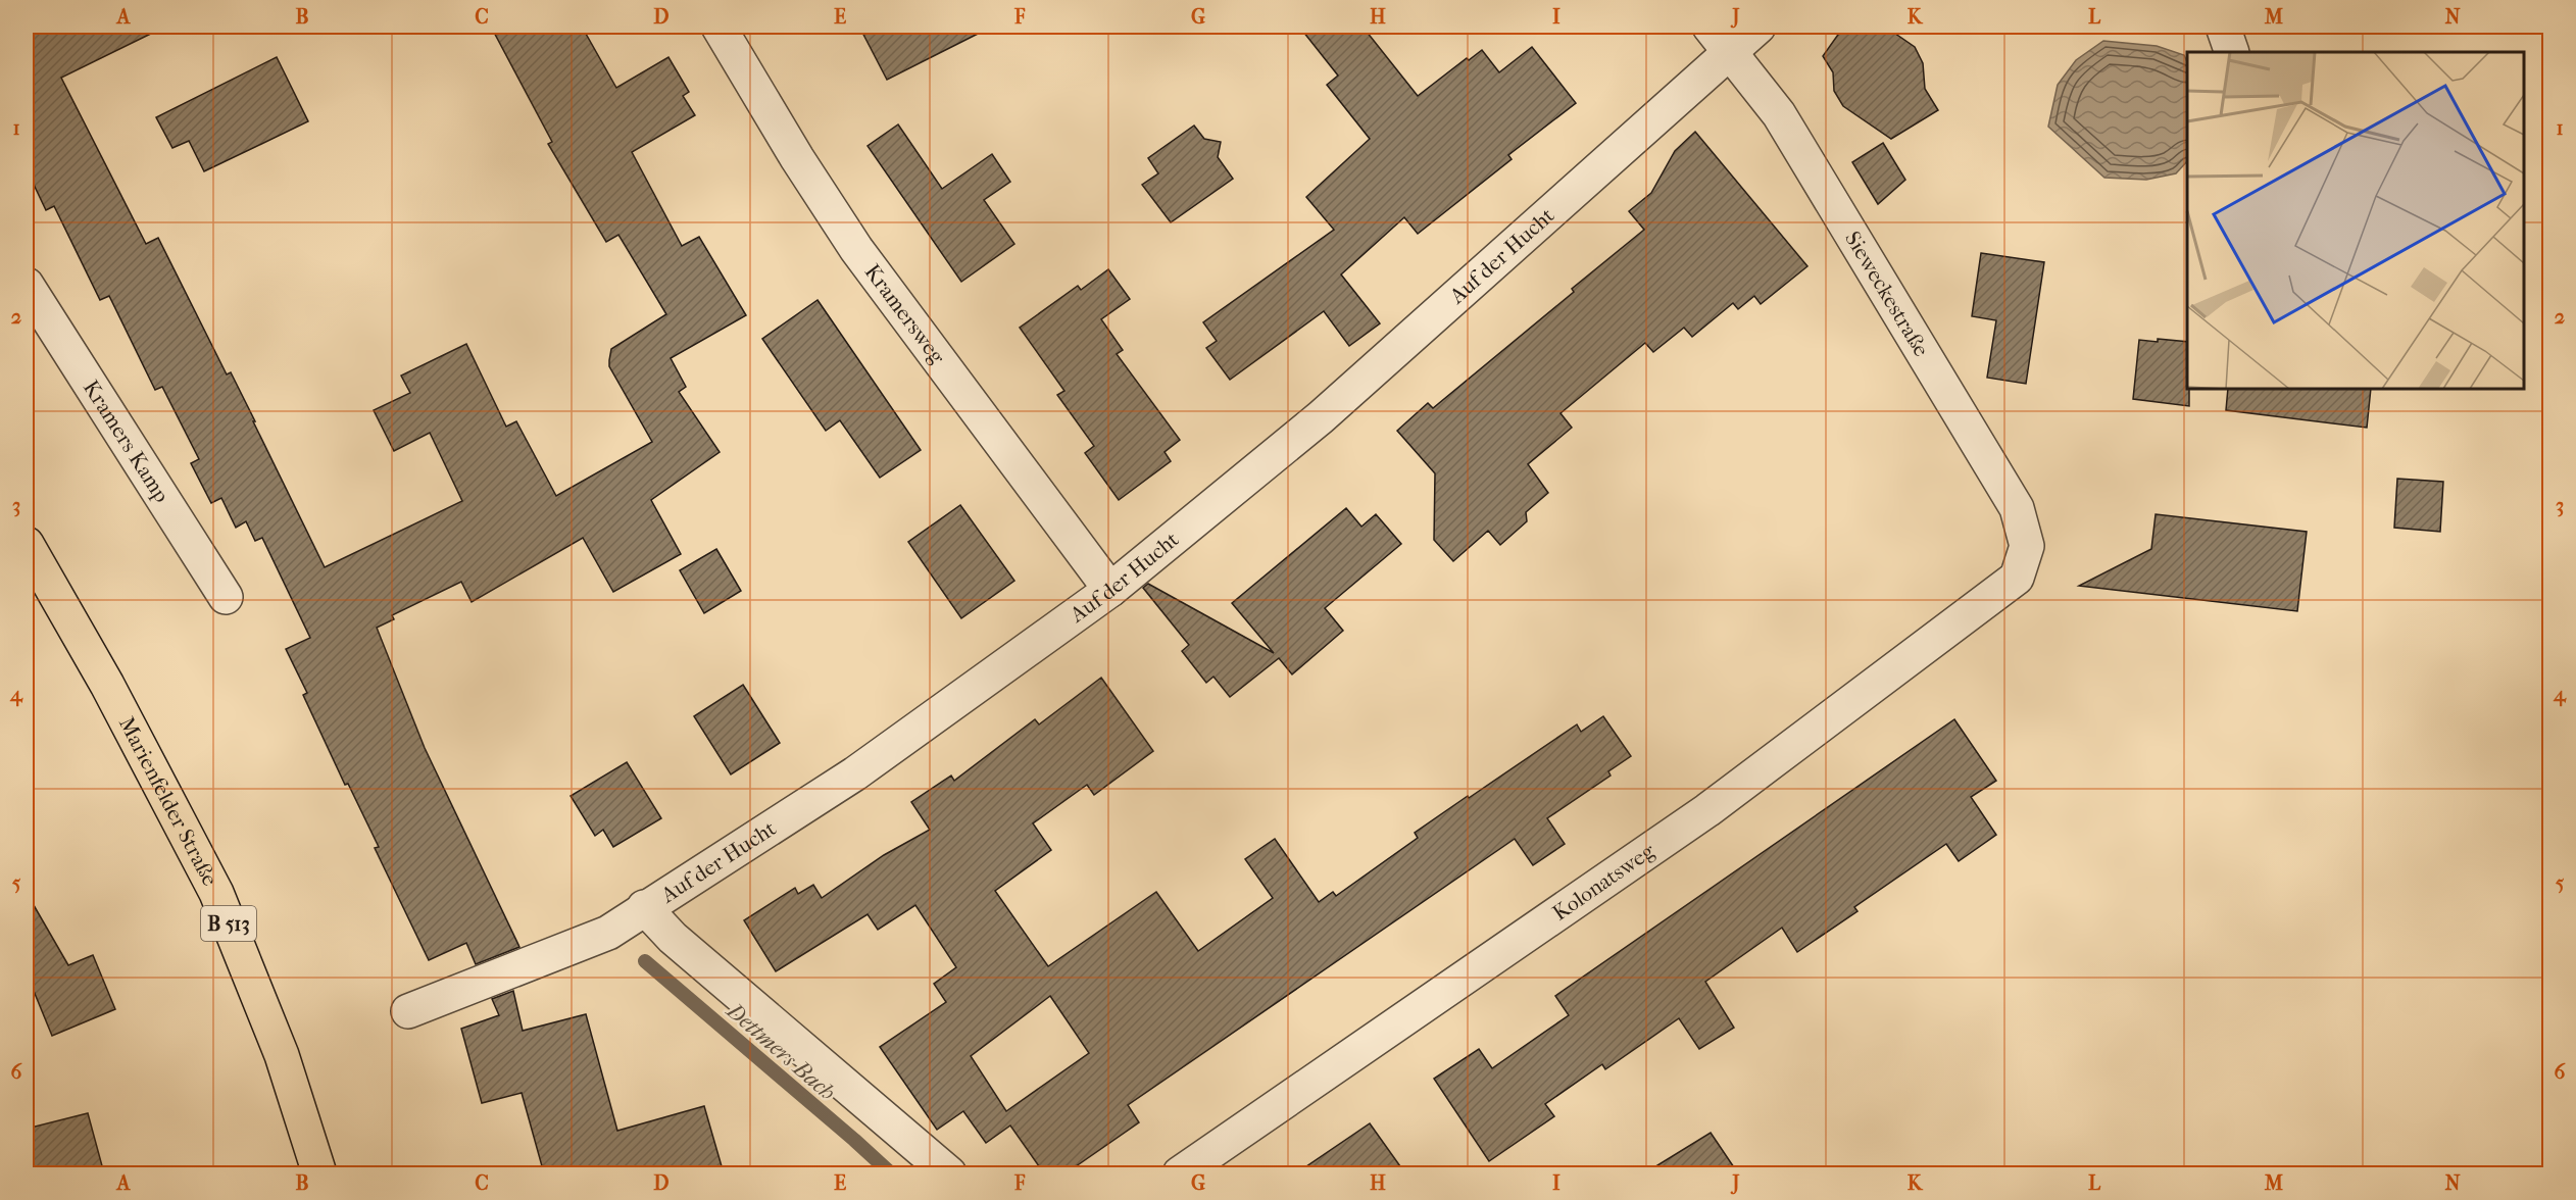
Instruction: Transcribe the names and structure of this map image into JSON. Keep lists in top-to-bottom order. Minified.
{"streets":{"main road":["Marienfelder Straße","B 513"],"street":["Auf der Hucht","Sieweckestraße","Kramersweg","Kramers Kamp","Kolonatsweg"]},"crossings":[["Auf der Hucht","Sieweckestraße"],["Auf der Hucht","Kramersweg"],["Sieweckestraße","Kolonatsweg"]],"water":["Dettmers Bach"],"grid":{"columns":["A","B","C","D","E","F","G","H","I","J","K","L","M","N"],"rows":["1","2","3","4","5","6"]}}
